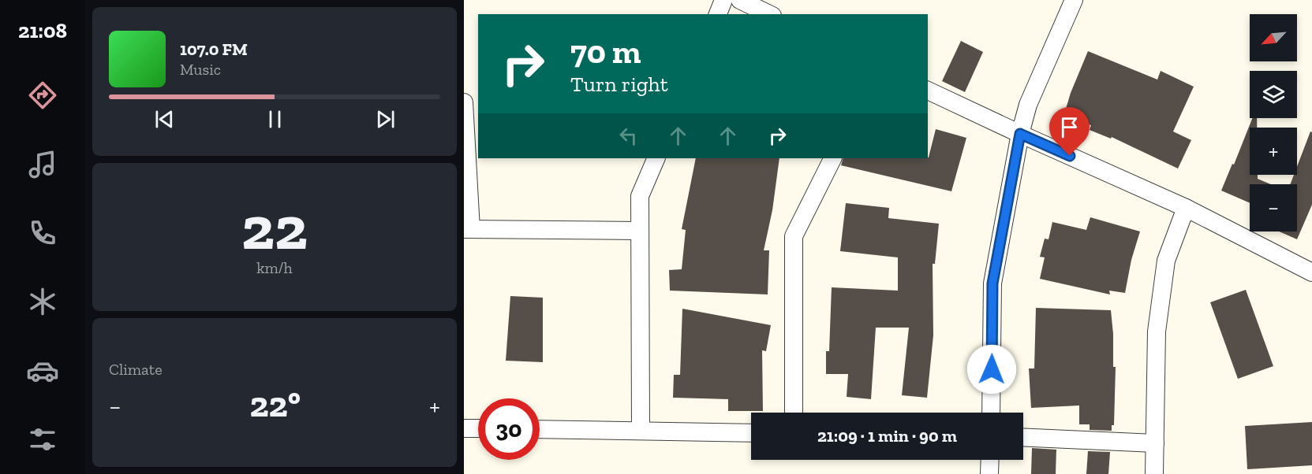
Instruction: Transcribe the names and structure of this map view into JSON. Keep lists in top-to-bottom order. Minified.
{"north":"bottom left","page":{"tabs":"21:08","map_buttons":["+","−"],"turn":["70 m","Turn right"],"song":["107.0 FM","Music"],"tile":[["22","km/h"],"Climate"],"heat":["−","22°","+"],"limit":"30","trip":"21:09 · 1 min · 90 m"}}
